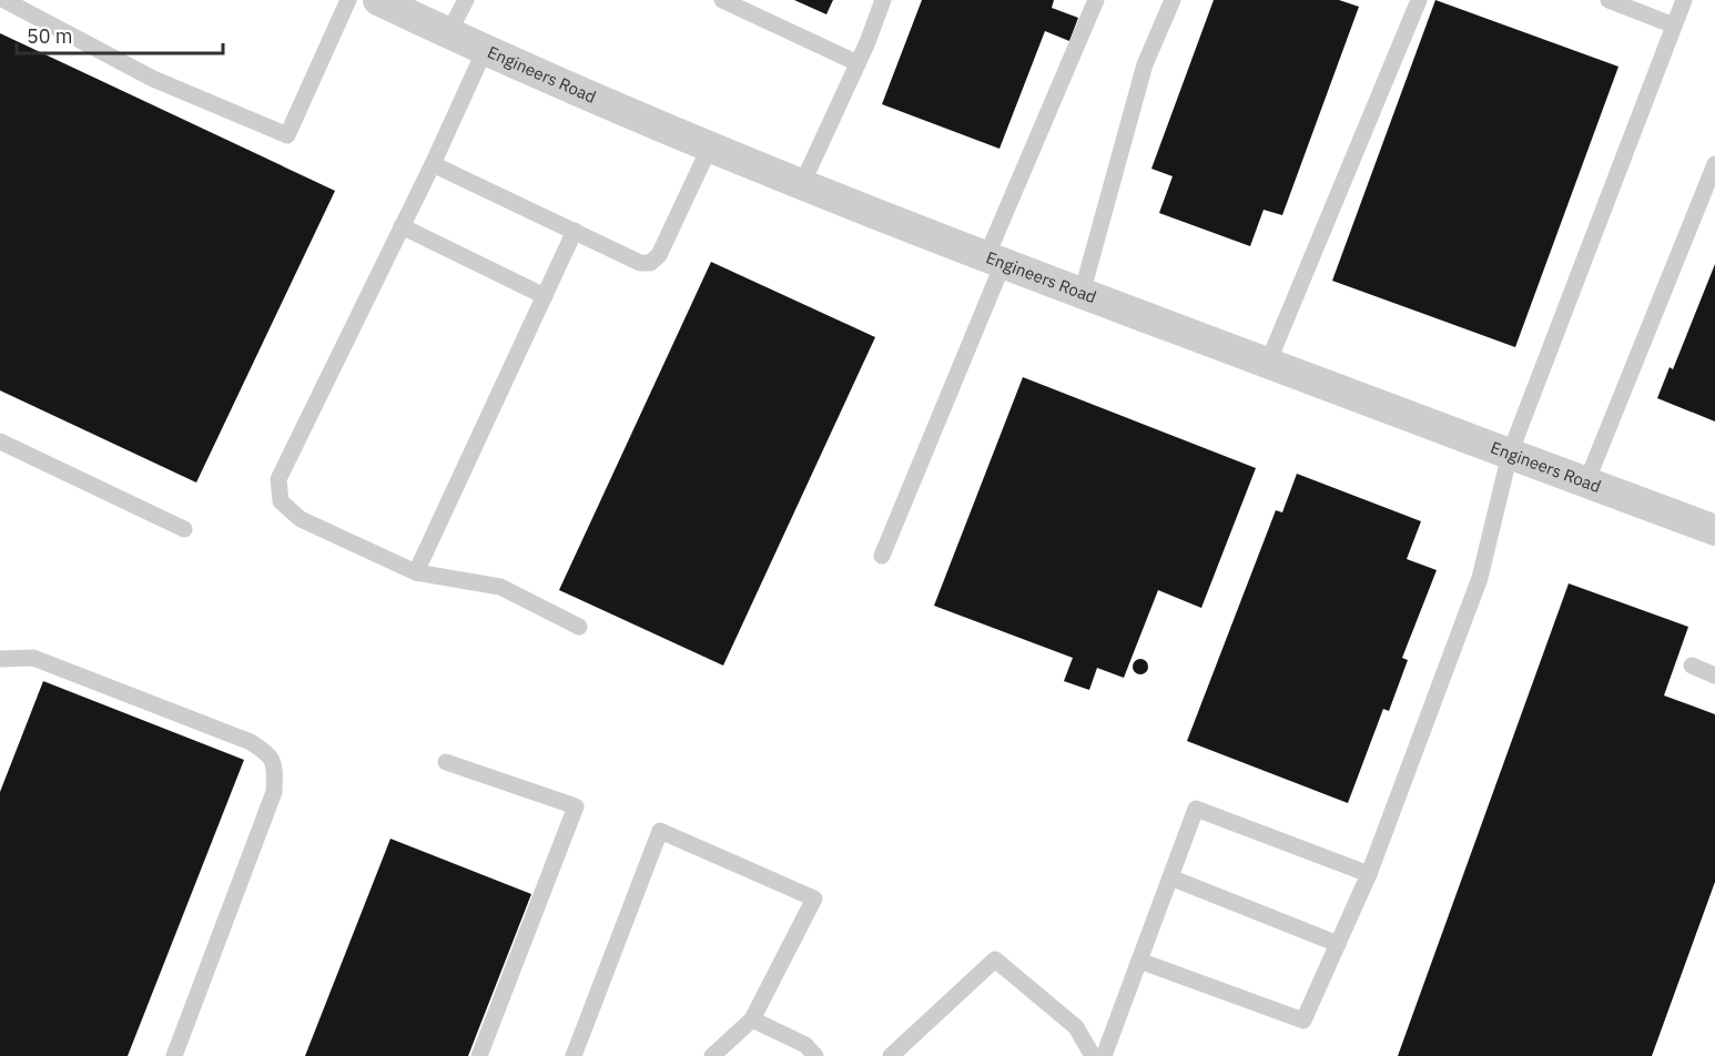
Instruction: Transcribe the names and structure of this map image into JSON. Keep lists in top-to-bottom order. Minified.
{"streets":{"street":["Engineers Road"]},"scale_bar":"50 m"}
